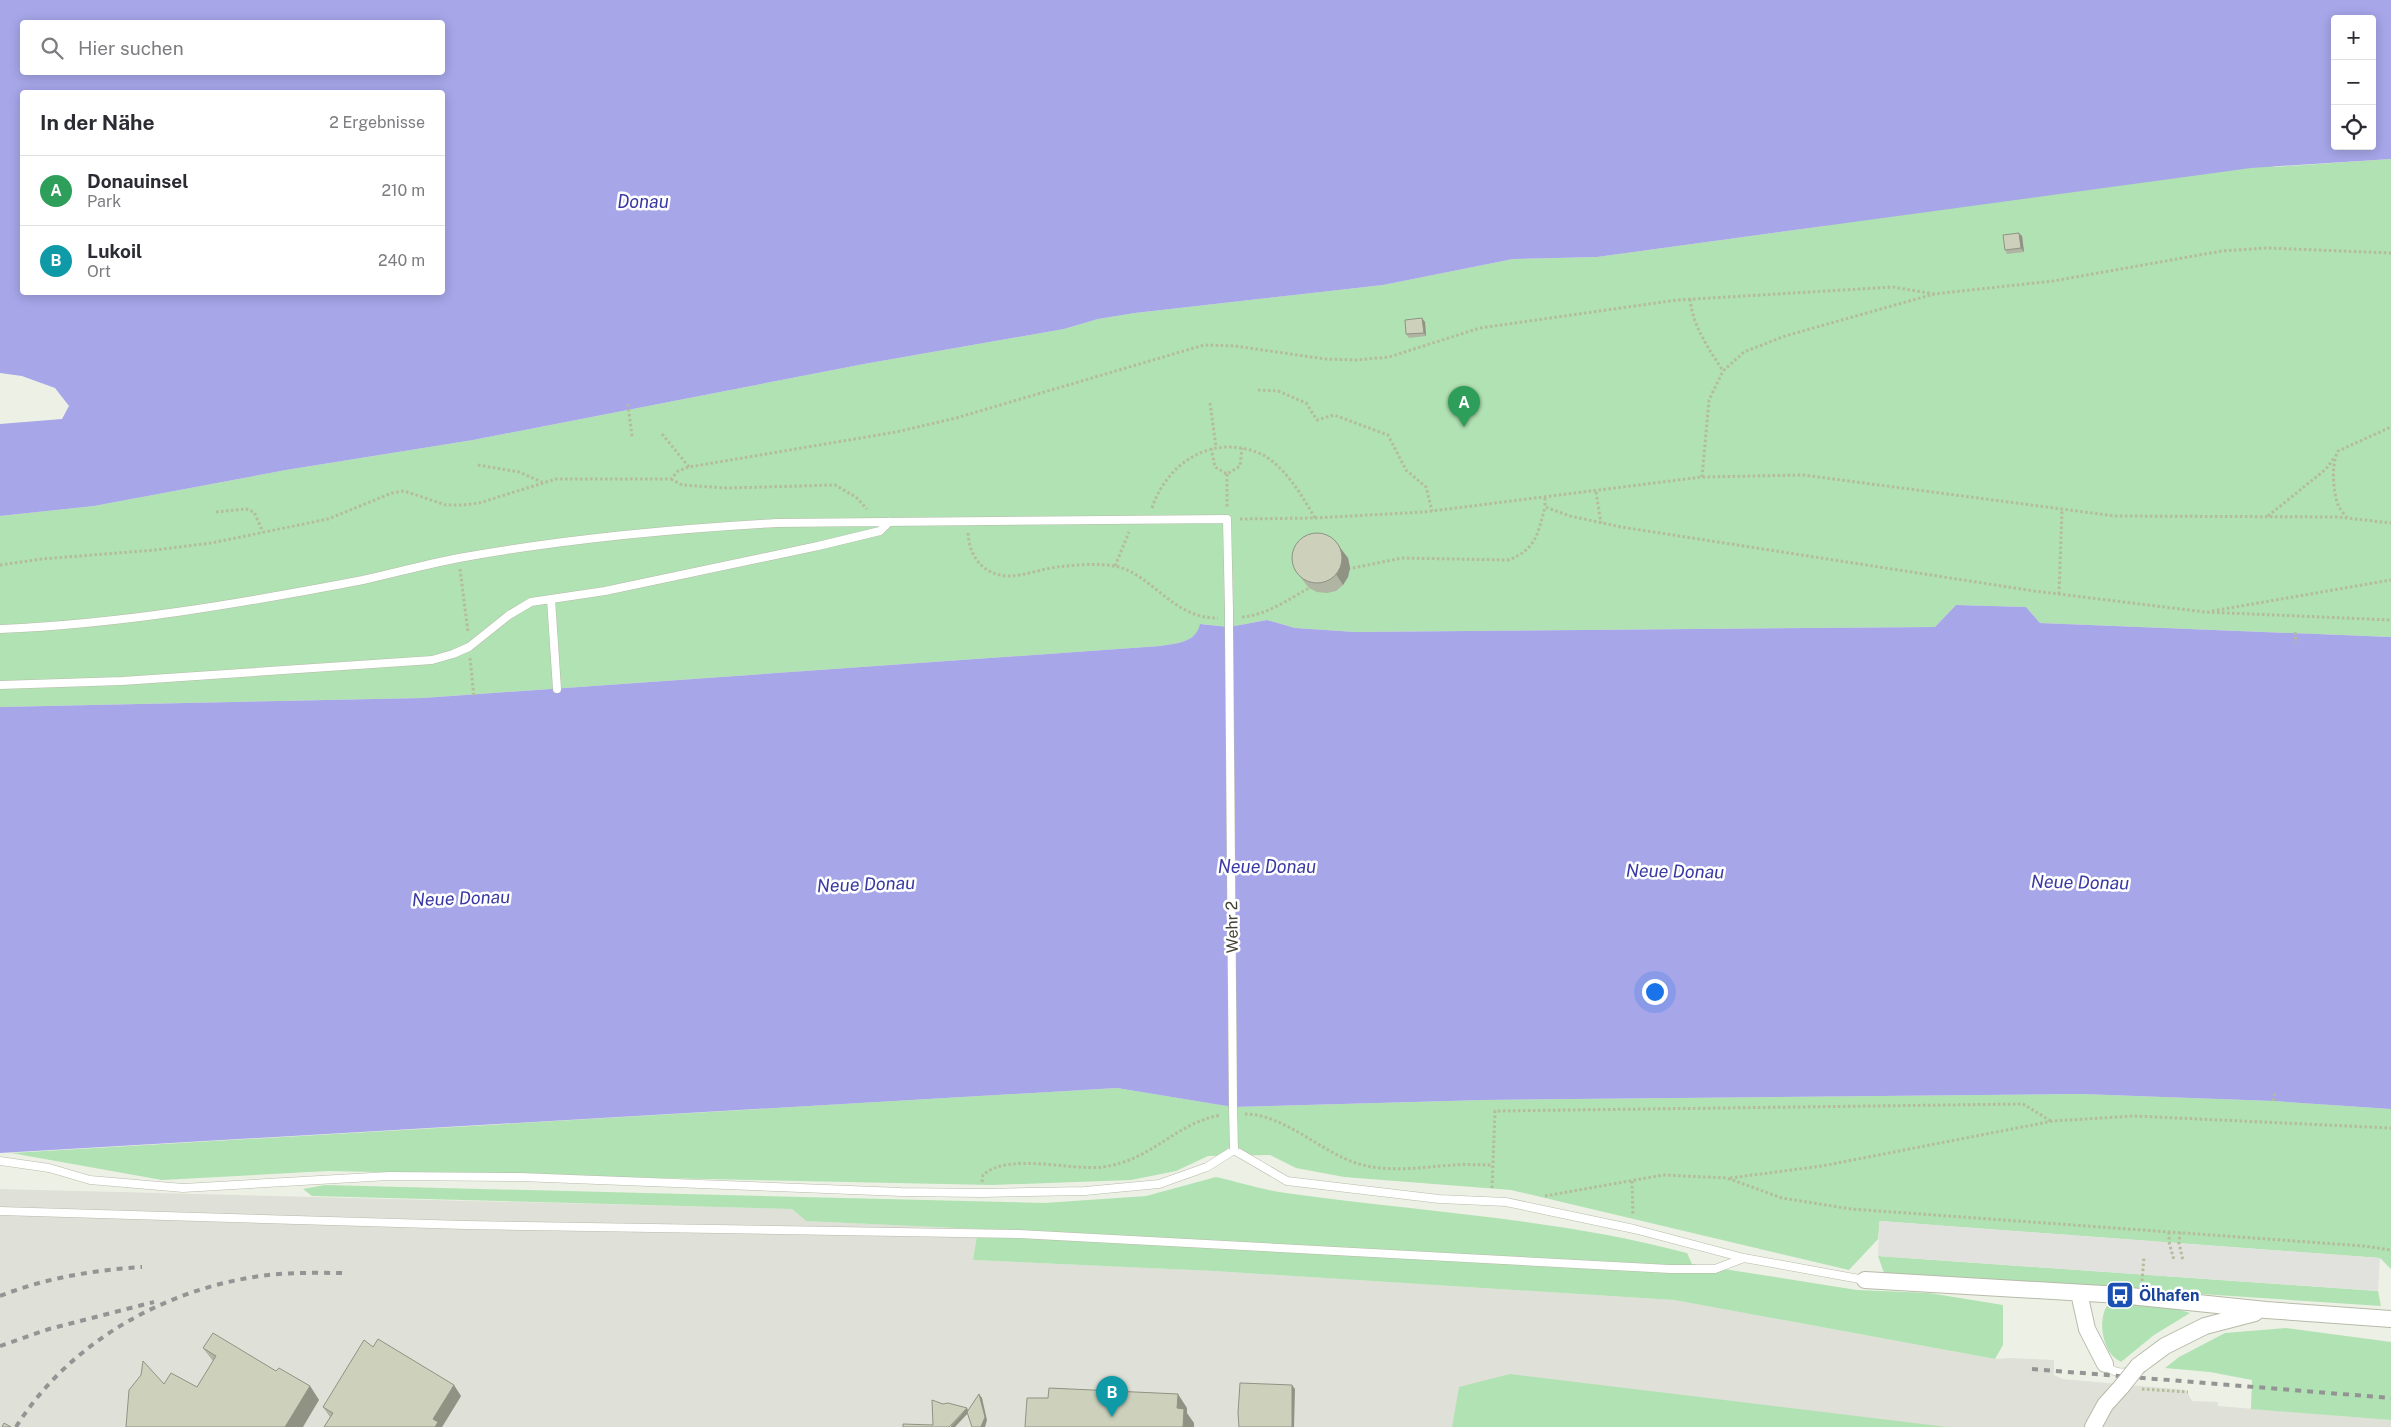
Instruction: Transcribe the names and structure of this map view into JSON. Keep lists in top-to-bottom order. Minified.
{"streets":{"lane":["Wehr 2"]},"water":["Donau","Neue Donau"],"places":{"bus stop":["Ölhafen"]},"page":{"map_buttons":["+","−"],"search":"Hier suchen","heading":["In der Nähe","2 Ergebnisse"],"list":[{"mark":"A","name":"Donauinsel","note":"Park","value":"210 m"},{"mark":"B","name":"Lukoil","note":"Ort","value":"240 m"}],"pins":["A","B"]}}
